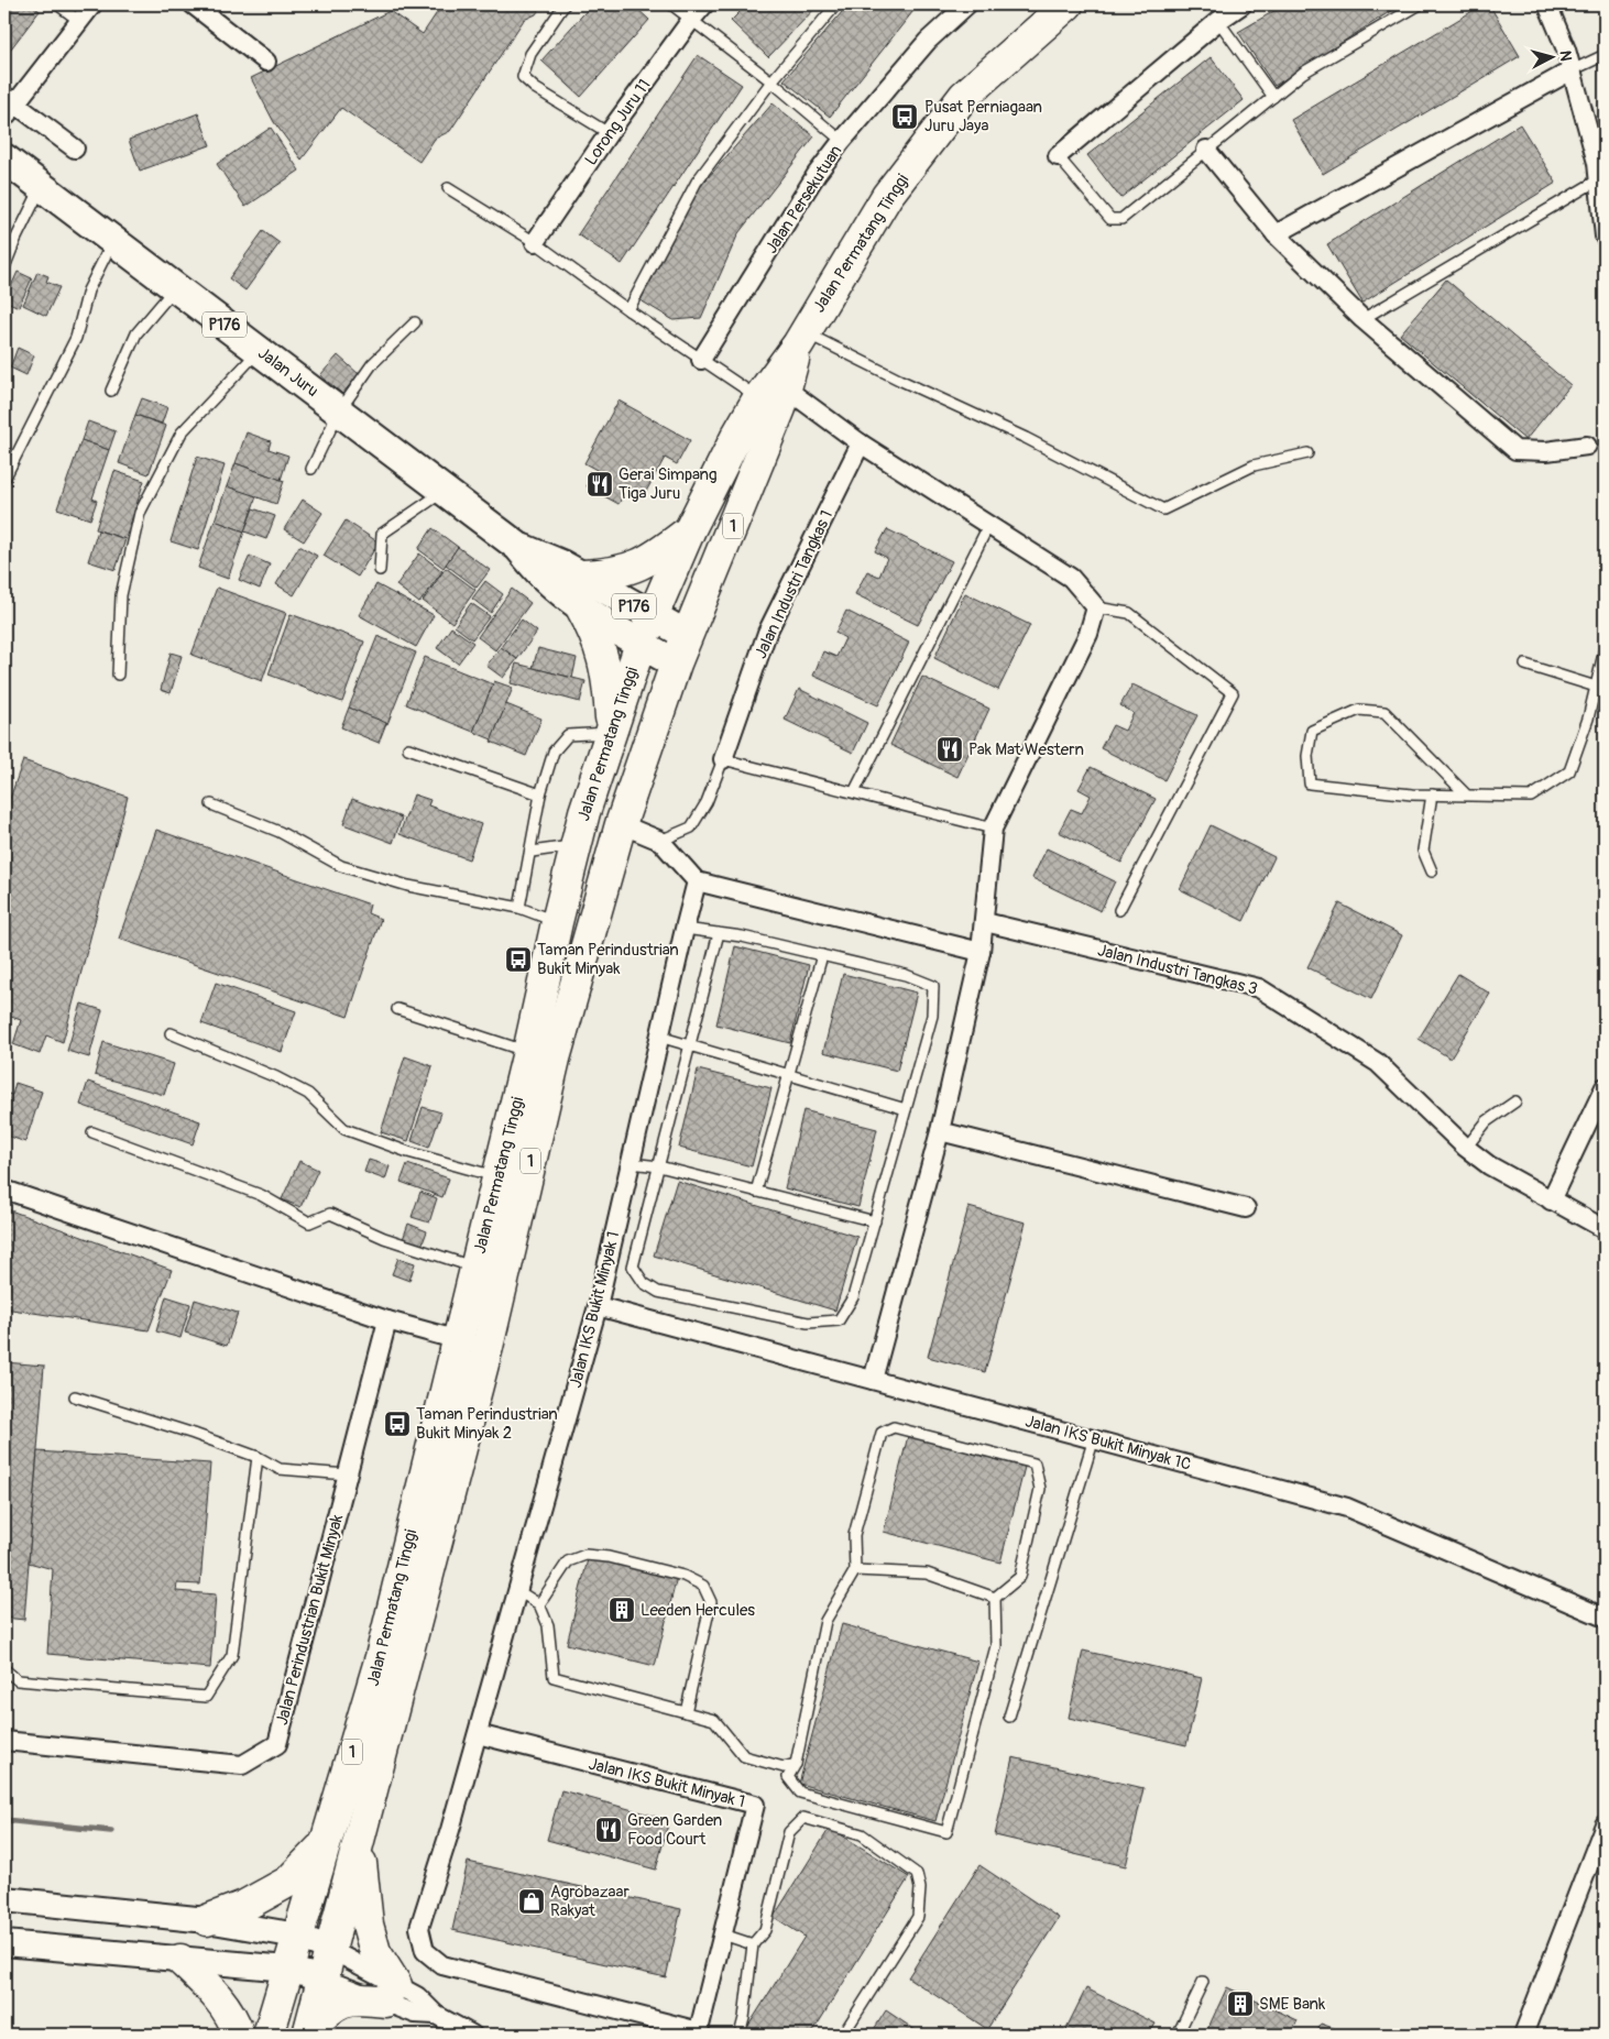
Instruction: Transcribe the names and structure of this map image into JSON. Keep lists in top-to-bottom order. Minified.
{"streets":{"highway":["Jalan Permatang Tinggi","1"],"main road":["P176","Jalan Juru"],"street":["Lorong Juru 11","Jalan Persekutuan","Jalan Industri Tangkas 1","Jalan Industri Tangkas 3","Jalan IKS Bukit Minyak 1","Jalan IKS Bukit Minyak 1C","Jalan Perindustrian Bukit Minyak"]},"crossings":[["Jalan Permatang Tinggi","Jalan Juru"],["Jalan IKS Bukit Minyak 1","Jalan IKS Bukit Minyak 1C"]],"places":{"bus stop":["Pusat Perniagaan Juru Jaya","Taman Perindustrian Bukit Minyak","Taman Perindustrian Bukit Minyak 2"],"restaurant":["Gerai Simpang Tiga Juru","Pak Mat Western","Green Garden Food Court"],"building":["Leeden Hercules","SME Bank"],"shop":["Agrobazaar Rakyat"]},"north":"right"}
